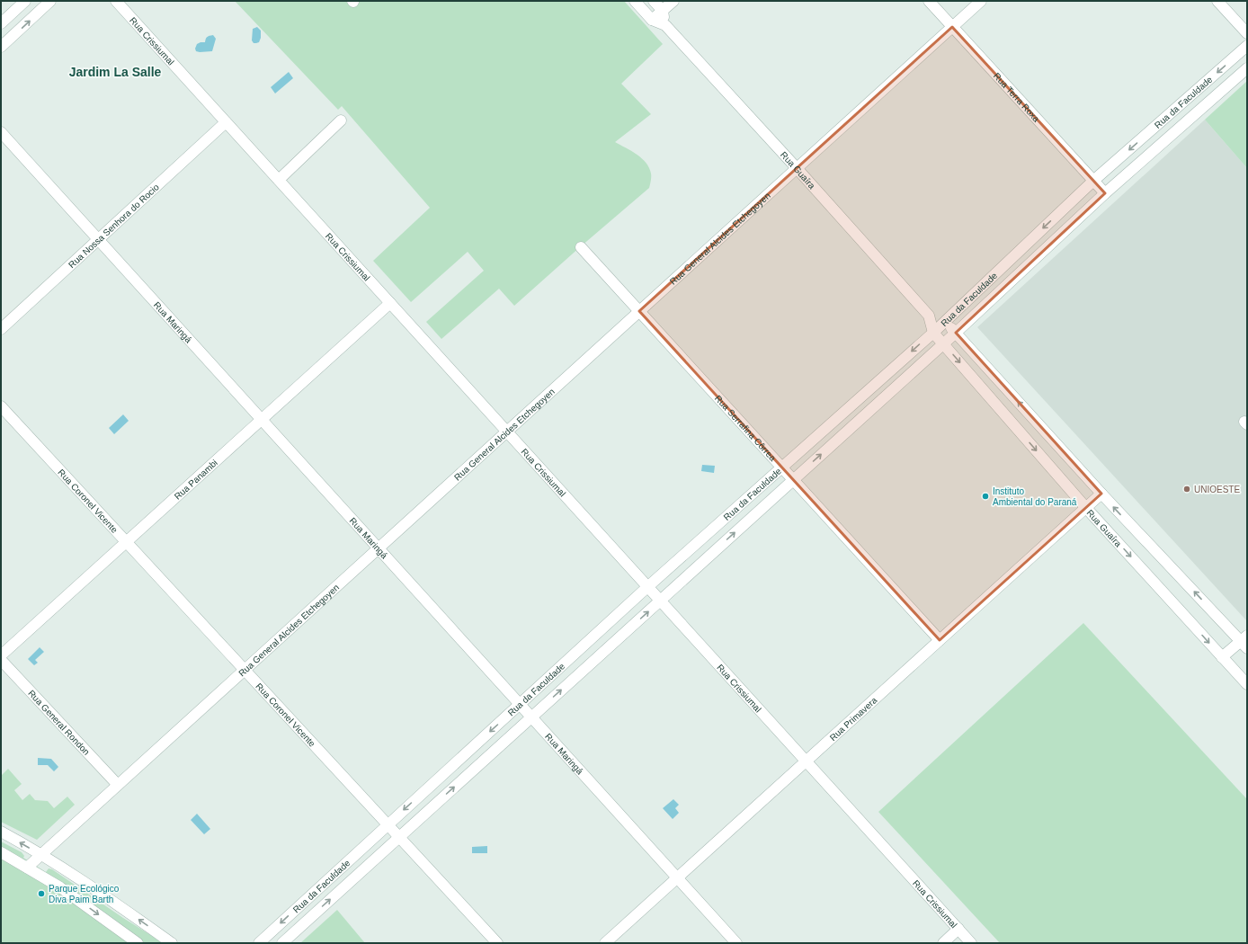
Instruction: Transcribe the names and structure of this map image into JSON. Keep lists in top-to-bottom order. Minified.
{"streets":{"street":["Rua Crissiumal","Rua Terra Roxa","Rua da Faculdade","Rua Guaíra","Rua Nossa Senhora do Rocio","Rua General Alcides Etchegoyen","Rua Maringá","Rua Serrafina Côrrea","Rua Panambi","Rua Coronel Vicente","Rua Primavera","Rua General Rondon"]},"crossings":[["Rua Crissiumal","Rua da Faculdade"],["Rua Crissiumal","Rua Nossa Senhora do Rocio"],["Rua Crissiumal","Rua General Alcides Etchegoyen"],["Rua Crissiumal","Rua Panambi"],["Rua Crissiumal","Rua Primavera"],["Rua Terra Roxa","Rua da Faculdade"],["Rua Terra Roxa","Rua General Alcides Etchegoyen"],["Rua da Faculdade","Rua Guaíra"],["Rua da Faculdade","Rua Maringá"],["Rua da Faculdade","Rua Serrafina Côrrea"],["Rua da Faculdade","Rua Coronel Vicente"],["Rua Guaíra","Rua General Alcides Etchegoyen"],["Rua Guaíra","Rua Primavera"],["Rua Nossa Senhora do Rocio","Rua Maringá"],["Rua General Alcides Etchegoyen","Rua Maringá"],["Rua General Alcides Etchegoyen","Rua Serrafina Côrrea"],["Rua General Alcides Etchegoyen","Rua Coronel Vicente"],["Rua General Alcides Etchegoyen","Rua General Rondon"],["Rua Maringá","Rua Panambi"],["Rua Maringá","Rua Primavera"],["Rua Serrafina Côrrea","Rua Primavera"],["Rua Panambi","Rua Coronel Vicente"]],"districts":["Jardim La Salle"],"places":["UNIOESTE","Instituto Ambiental do Paraná","Parque Ecológico Diva Paim Barth"]}
